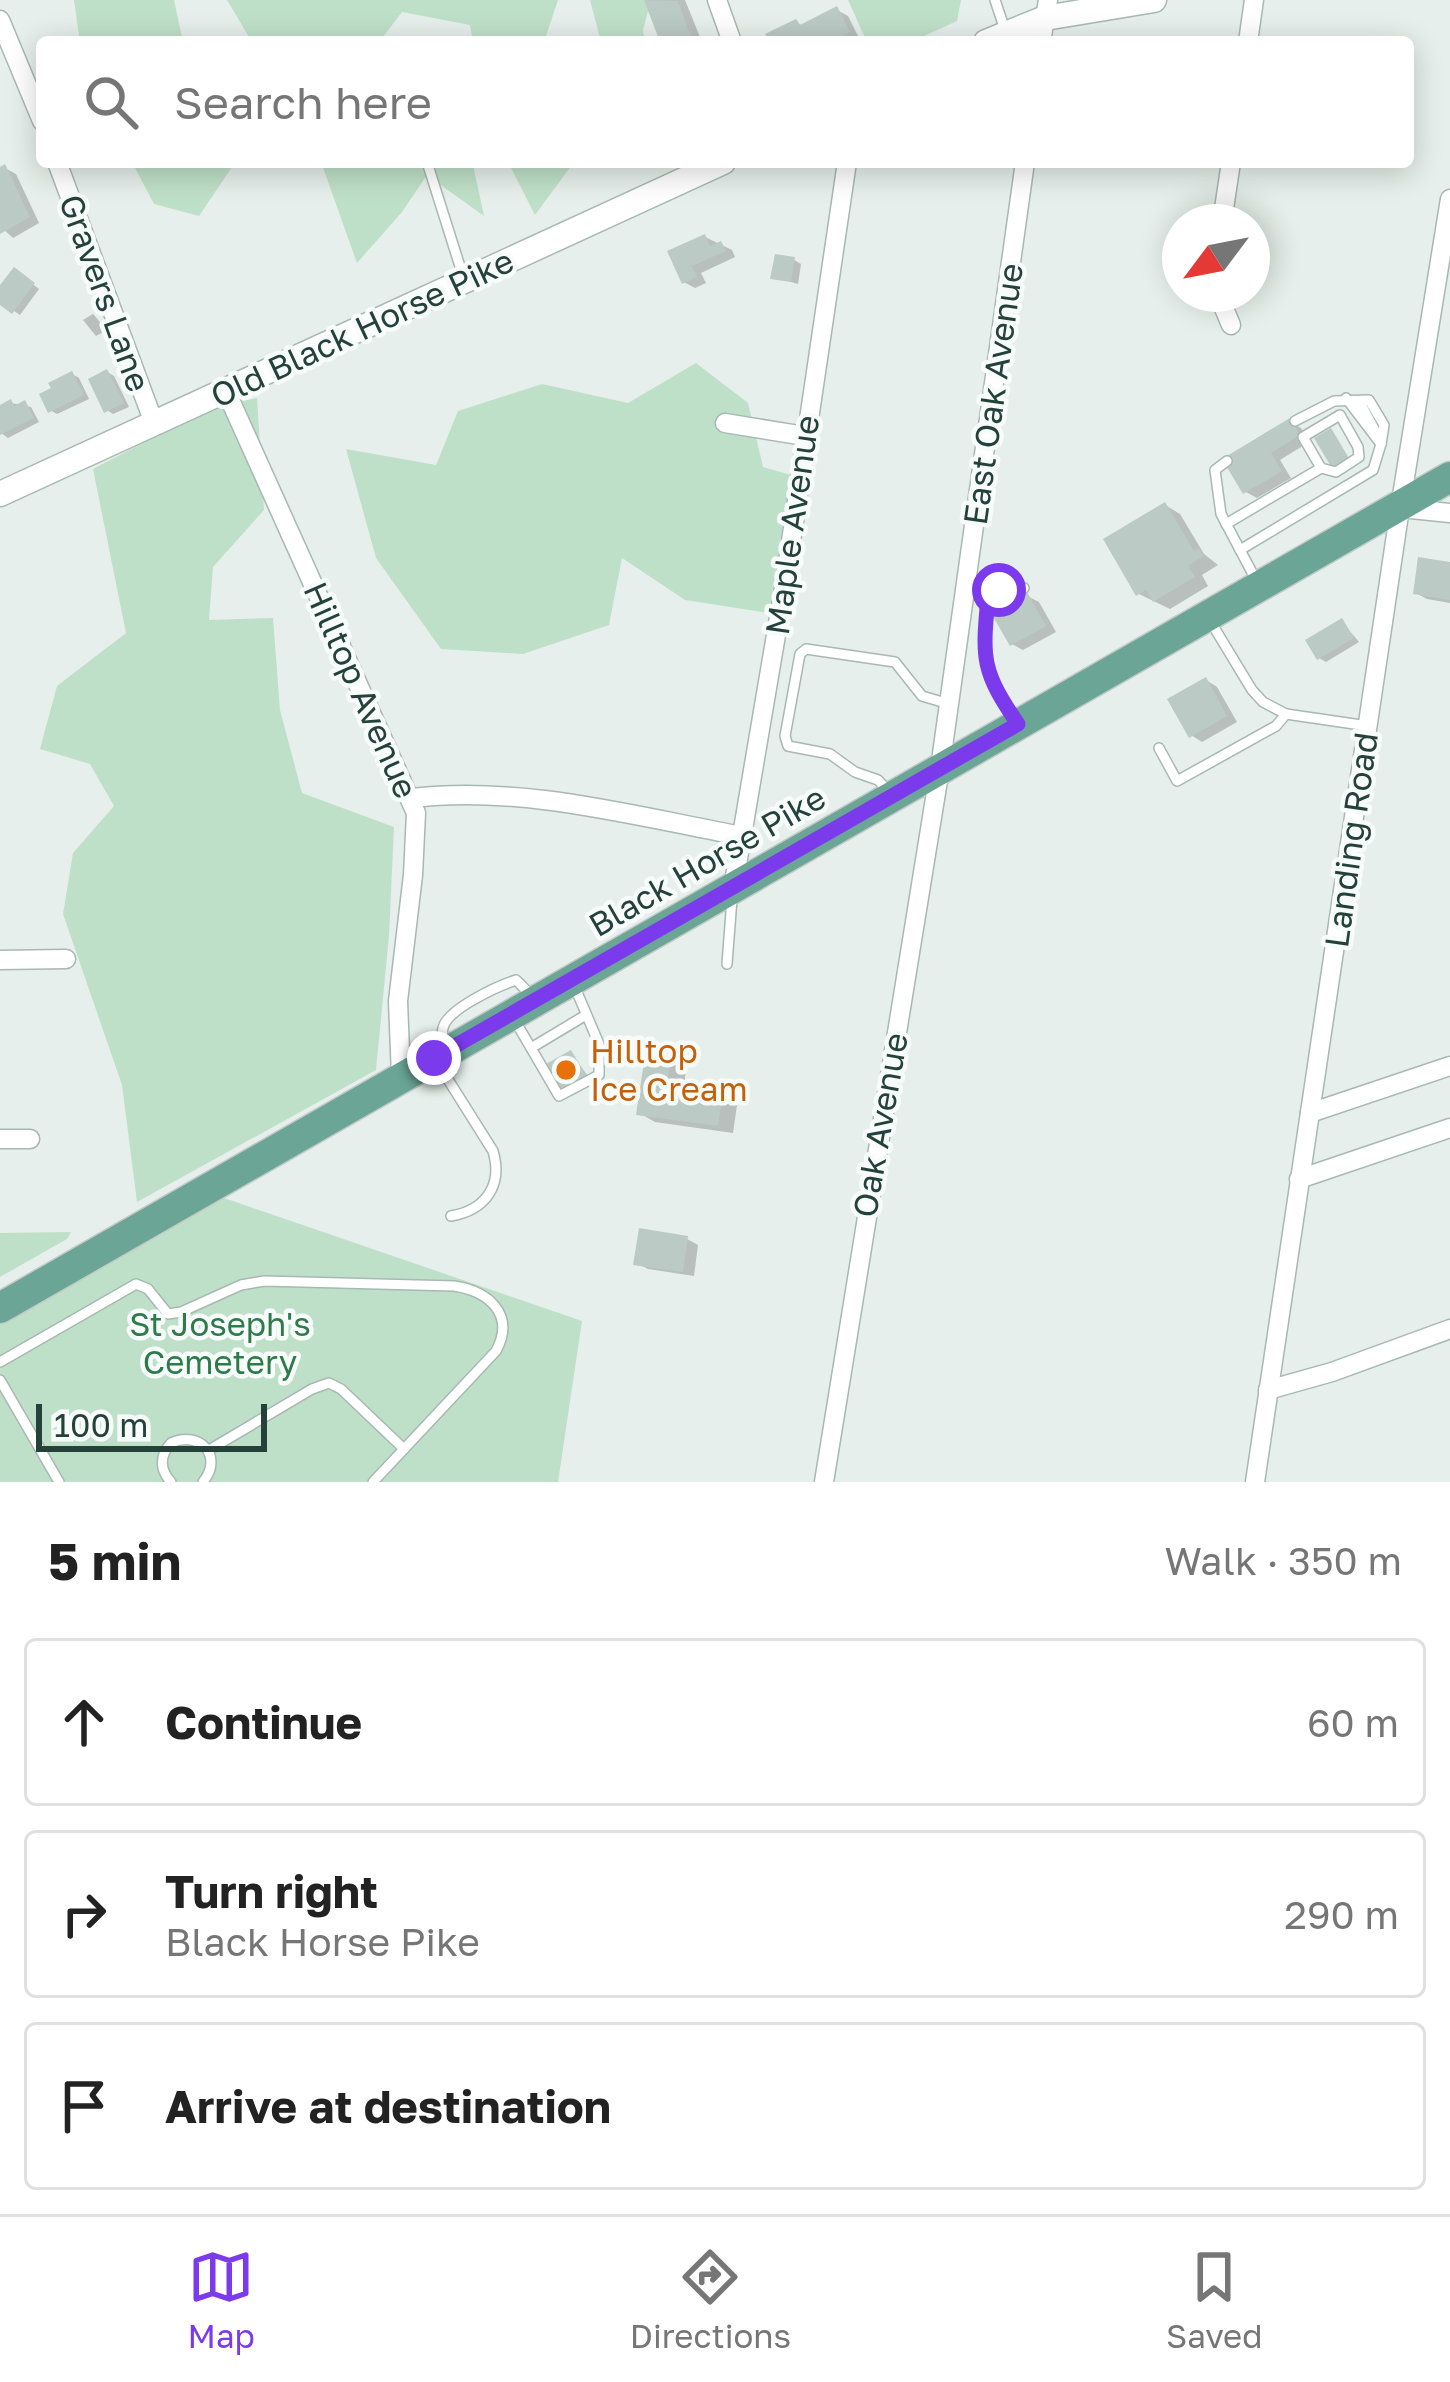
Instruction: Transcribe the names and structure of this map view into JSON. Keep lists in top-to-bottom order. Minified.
{"streets":{"main road":["Black Horse Pike"],"street":["Gravers Lane","Old Black Horse Pike","East Oak Avenue","Maple Avenue","Hilltop Avenue","Landing Road","Oak Avenue"]},"crossings":[["Gravers Lane","Old Black Horse Pike"],["Old Black Horse Pike","Hilltop Avenue"],["East Oak Avenue","Black Horse Pike"],["East Oak Avenue","Oak Avenue"],["Maple Avenue","Black Horse Pike"],["Hilltop Avenue","Black Horse Pike"],["Landing Road","Black Horse Pike"],["Black Horse Pike","Oak Avenue"]],"parks":["St Joseph's Cemetery"],"places":["Hilltop Ice Cream"],"scale_bar":"100 m","north":"bottom left","page":{"search":"Search here","scale":"100 m","heading":["5 min","Walk · 350 m"],"list":[["Continue","60 m"],["Turn right","Black Horse Pike","290 m"],"Arrive at destination"],"nav":["Map","Directions","Saved"]}}
